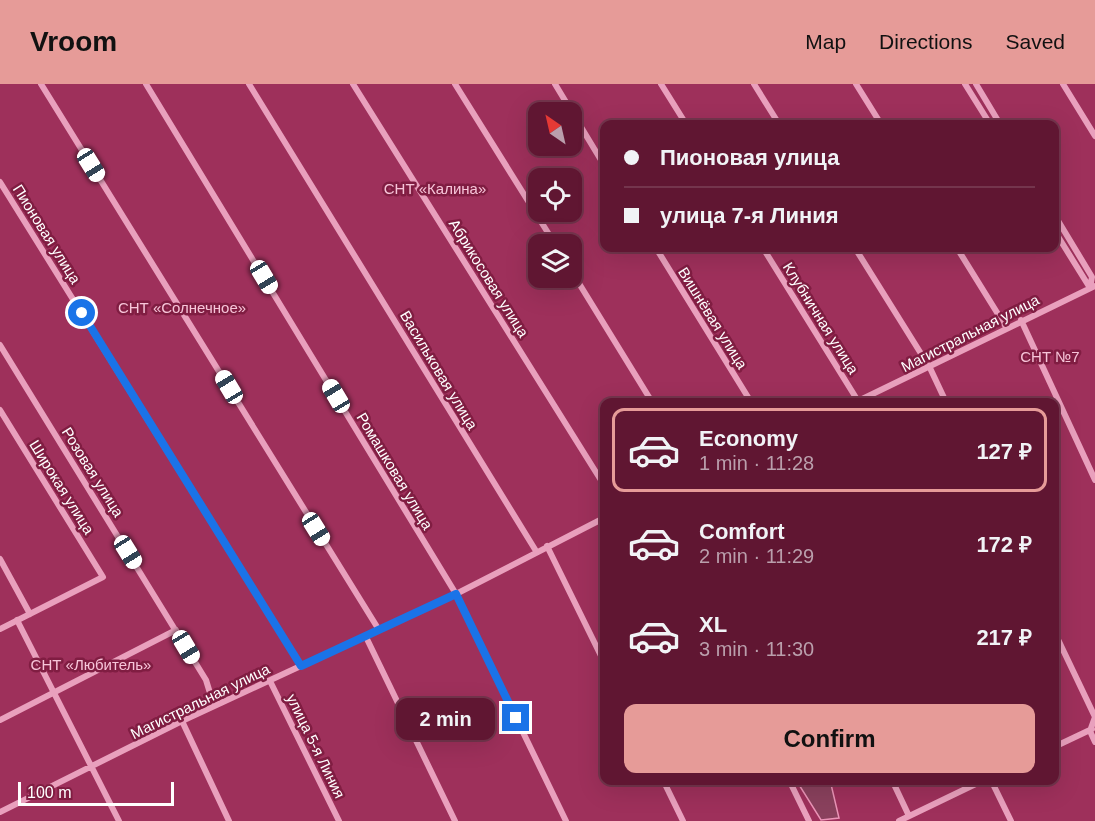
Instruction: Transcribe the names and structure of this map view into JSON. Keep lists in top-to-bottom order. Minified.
{"streets":{"street":["Пионовая улица","Абрикосовая улица","Вишнёвая улица","Клубничная улица","Магистральная улица","Васильковая улица","Ромашковая улица","Розовая улица","Широкая улица","улица 5-я Линия"]},"crossings":[["Пионовая улица","Магистральная улица"],["Магистральная улица","Васильковая улица"],["Магистральная улица","Ромашковая улица"],["Магистральная улица","Розовая улица"],["Магистральная улица","улица 5-я Линия"]],"parks":["СНТ «Калина»","СНТ «Солнечное»","СНТ №7","СНТ «Любитель»"],"scale_bar":"100 m","north":"top left","page":{"header":"Vroom","nav":["Map","Directions","Saved"],"banner":["Пионовая улица","улица 7-я Линия"],"list":[{"name":"Economy","note":"1 min · 11:28","value":"127 ₽"},{"name":"Comfort","note":"2 min · 11:29","value":"172 ₽"},{"name":"XL","note":"3 min · 11:30","value":"217 ₽"}],"buttons":"Confirm","bubble":"2 min","scale":"100 m"}}
